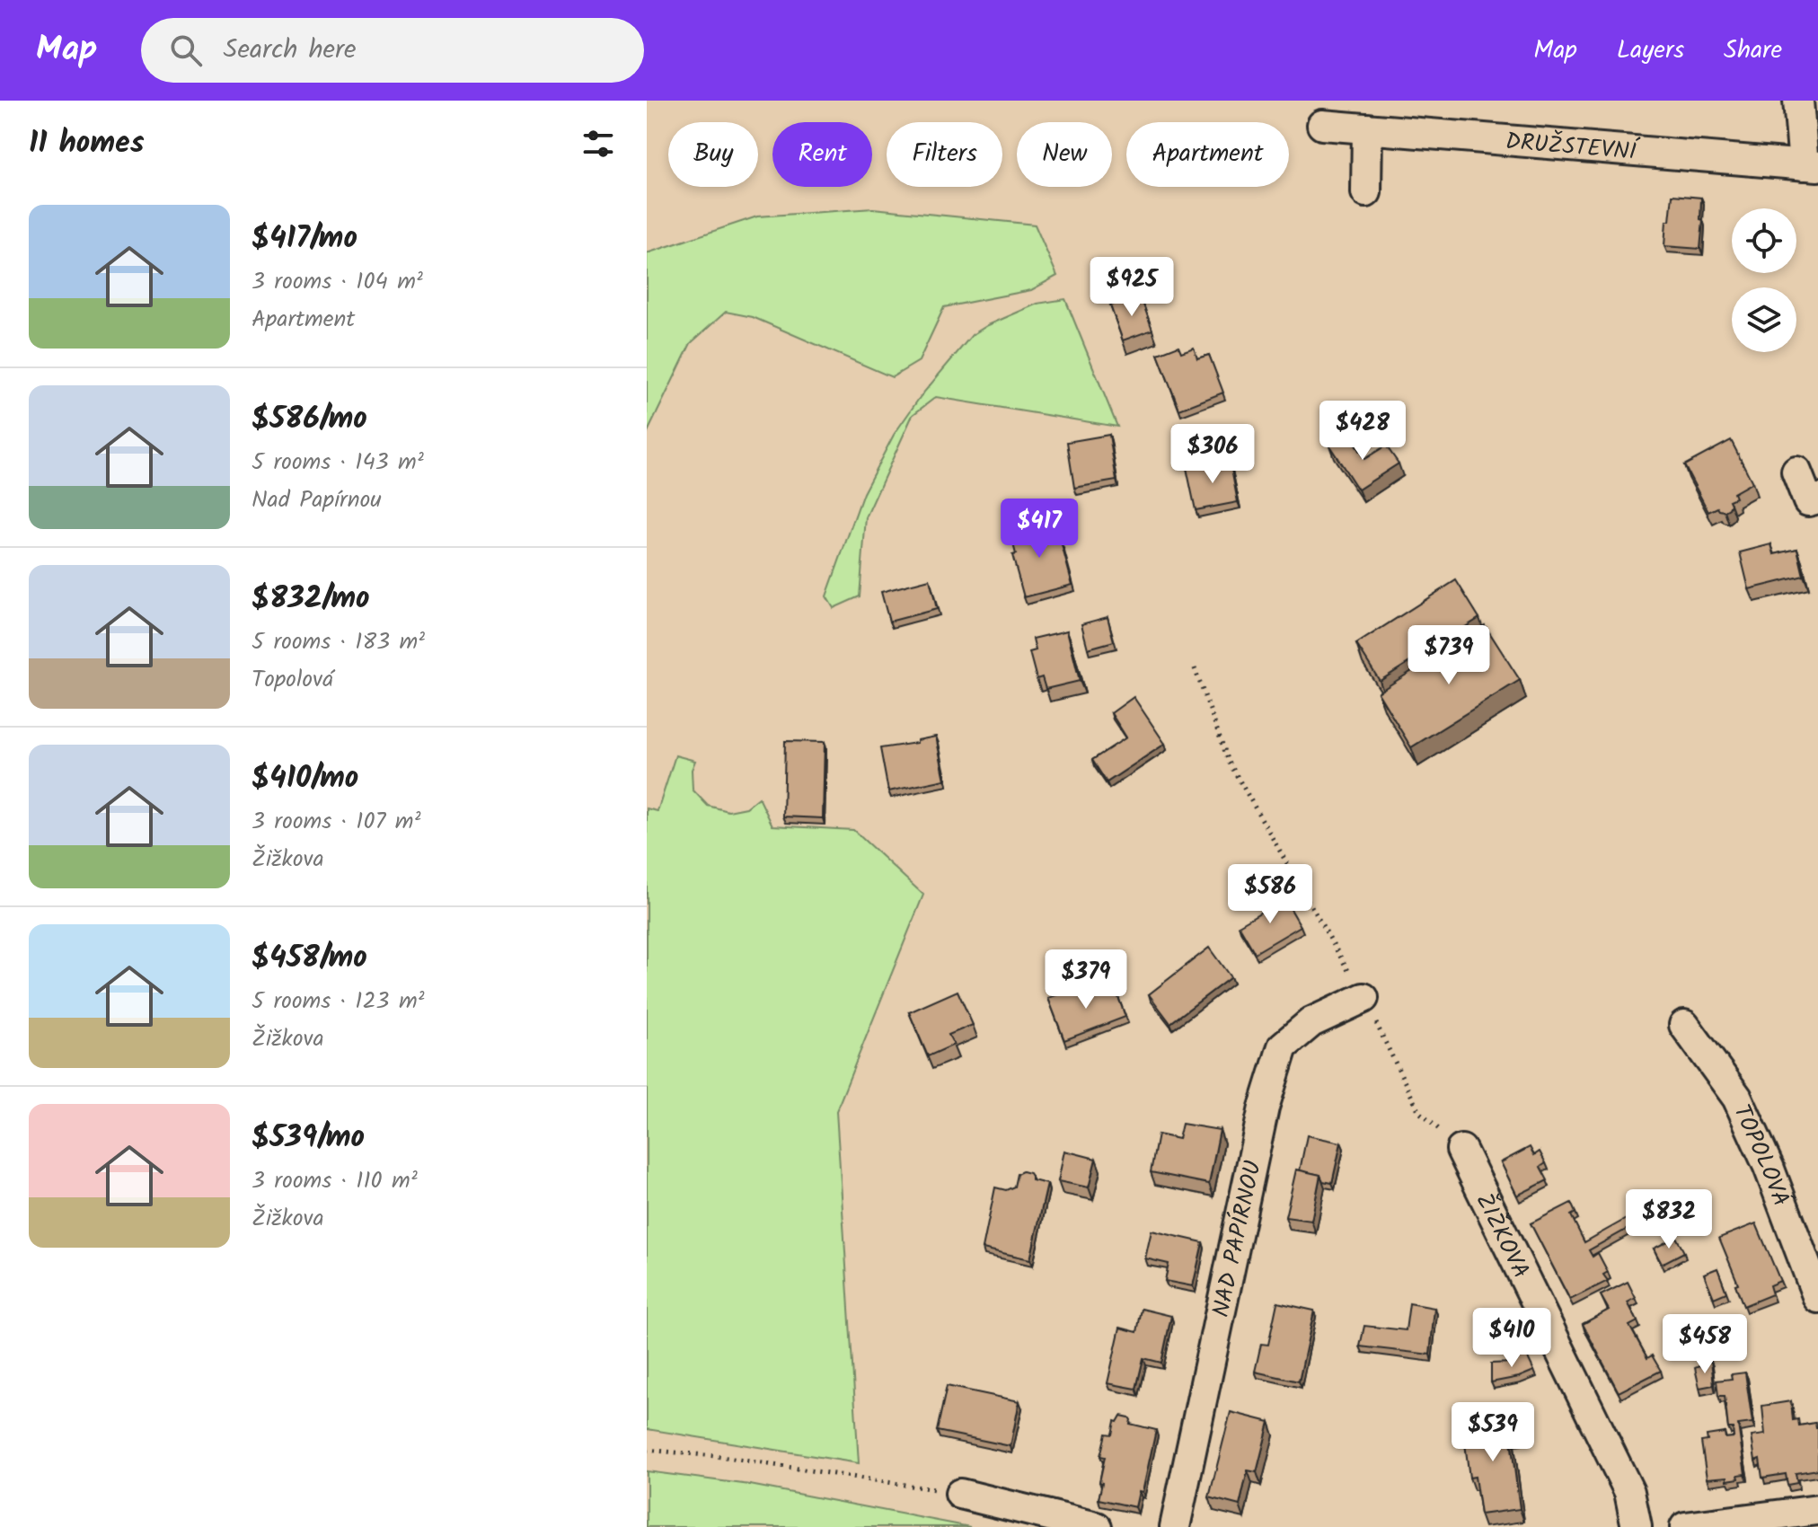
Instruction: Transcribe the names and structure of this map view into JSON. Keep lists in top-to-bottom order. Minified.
{"streets":{"street":["DRUŽSTEVNÍ","TOPOLOVÁ","ŽIŽKOVA","NAD PAPÍRNOU"]},"page":{"header":"Map","search":"Search here","nav":["Map","Layers","Share"],"heading":"11 homes","chip":["Buy","Rent","Filters","New","Apartment"],"list":[{"name":"$417/mo","note":"3 rooms · 104 m² · Apartment"},{"name":"$586/mo","note":"5 rooms · 143 m² · Nad Papírnou"},{"name":"$832/mo","note":"5 rooms · 183 m² · Topolová"},{"name":"$410/mo","note":"3 rooms · 107 m² · Žižkova"},{"name":"$458/mo","note":"5 rooms · 123 m² · Žižkova"},{"name":"$539/mo","note":"3 rooms · 110 m² · Žižkova"}],"price":["$925","$428","$306","$417","$739","$586","$379","$832","$410","$458","$539"]}}
